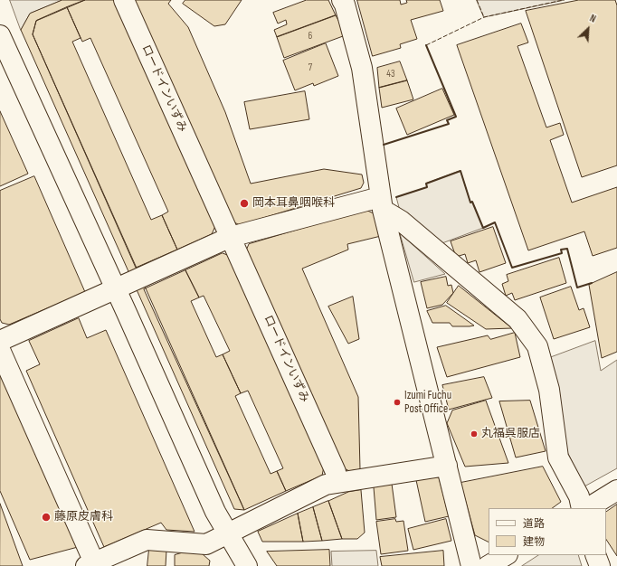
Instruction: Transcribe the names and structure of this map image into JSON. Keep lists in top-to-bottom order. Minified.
{"streets":{"street":["ロードインいずみ"]},"places":["岡本耳鼻咽喉科","Izumi Fuchu Post Office","丸福呉服店","藤原皮膚科"],"house_numbers":["6","7","43"],"legend":["道路","建物"],"north":"top right"}
